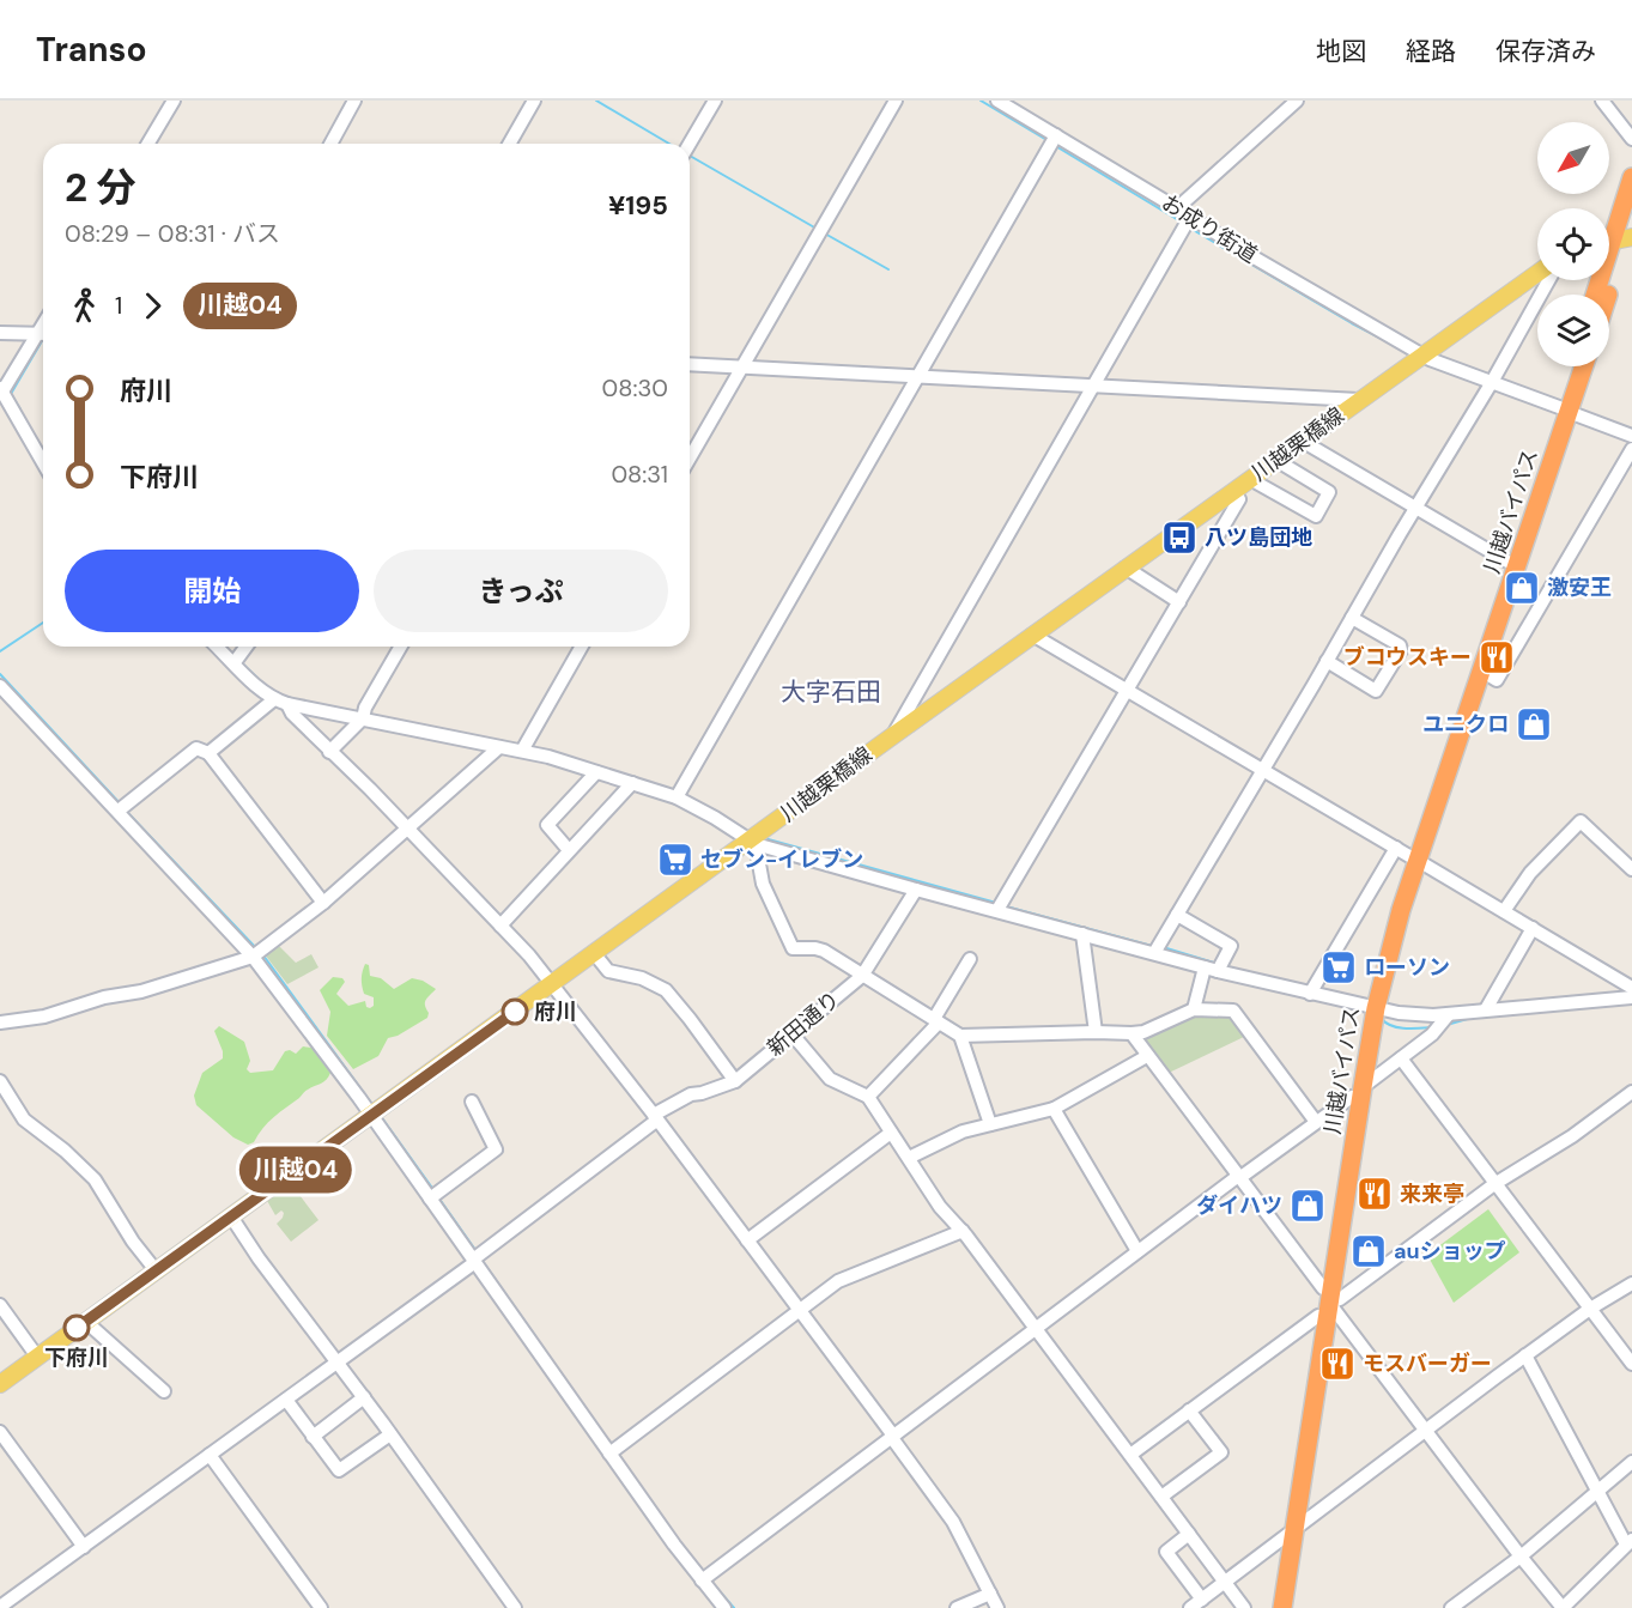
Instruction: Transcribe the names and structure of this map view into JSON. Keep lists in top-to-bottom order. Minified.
{"streets":{"highway":["川越バイパス"],"main road":["川越栗橋線"],"street":["お成り街道","新田通り"]},"crossings":[["お成り街道","川越栗橋線"],["お成り街道","川越バイパス"]],"districts":["大字石田"],"places":{"bus stop":["八ツ島団地"],"shop":["激安王","ユニクロ","ダイハツ","auショップ"],"restaurant":["ブコウスキー","来来亭","モスバーガー"],"supermarket":["セブン-イレブン","ローソン"],"other":["府川","下府川"]},"lines":["bus line 川越04"],"north":"bottom left","page":{"header":"Transo","nav":["地図","経路","保存済み"],"on_map":"川越04","heading":["2 分","08:29 – 08:31 · バス","¥195"],"legs":["1","川越04"],"list":[{"name":"府川","value":"08:30"},{"name":"下府川","value":"08:31"}],"buttons":["開始","きっぷ"]}}
